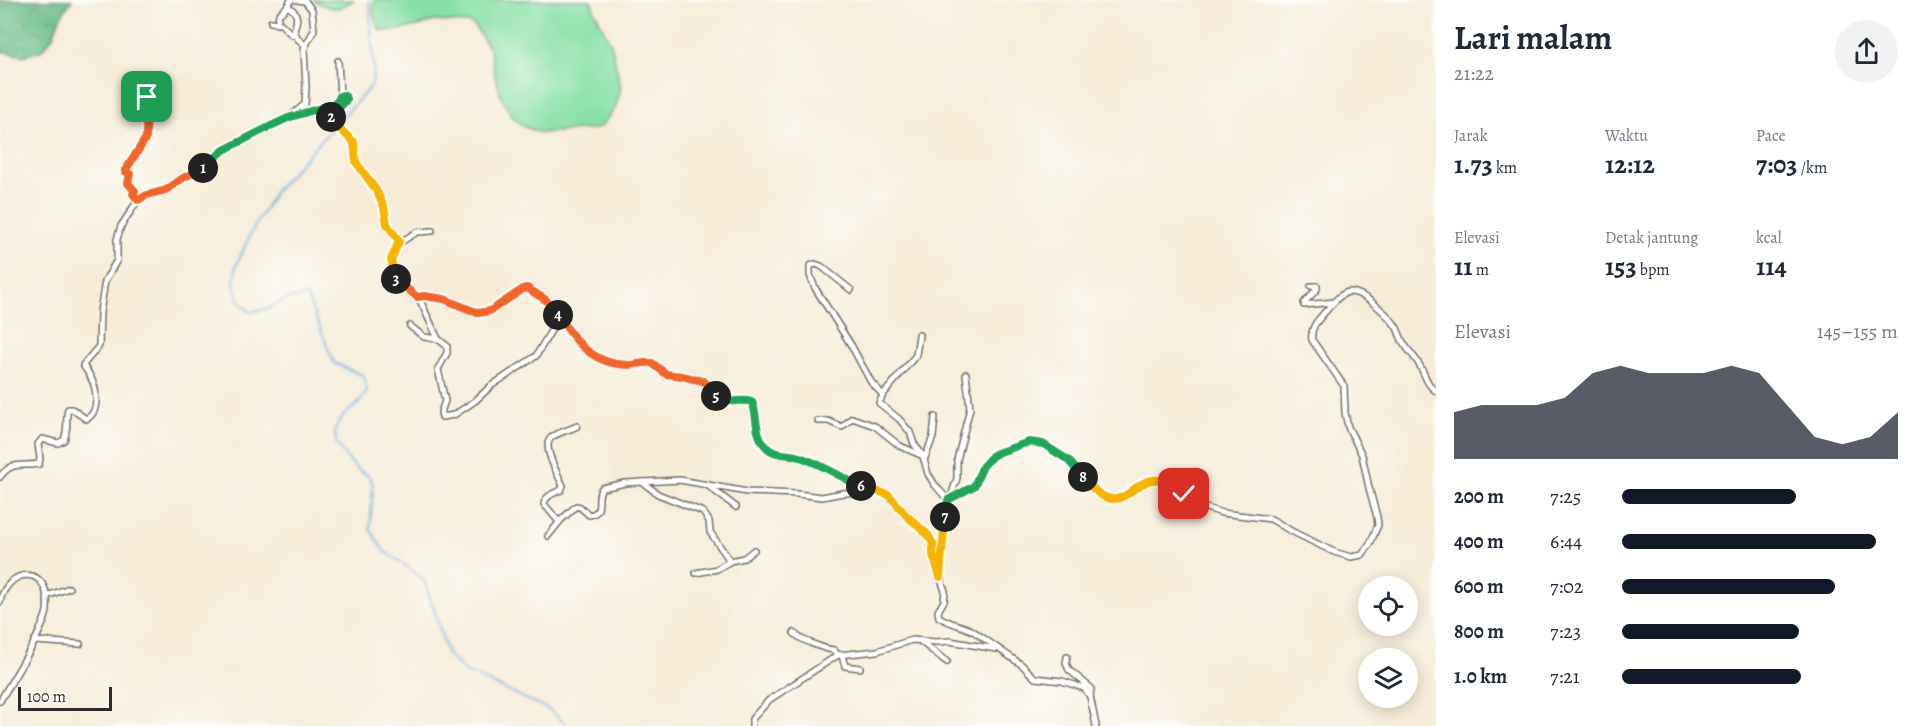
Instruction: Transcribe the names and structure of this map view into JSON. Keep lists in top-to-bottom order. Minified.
{"scale_bar":"100 m","page":{"heading":["Lari malam","21:22"],"pins":["2","1","3","4","5","8","6","7"],"stats":[["Jarak","1.73 km"],["Waktu","12:12"],["Pace","7:03 /km"],["Elevasi","11 m"],["Detak jantung","153 bpm"],["kcal","114"]],"chart":["Elevasi","145–155 m"],"list":[{"name":"200 m","note":"7:25"},{"name":"400 m","note":"6:44"},{"name":"600 m","note":"7:02"},{"name":"800 m","note":"7:23"},{"name":"1.0 km","note":"7:21"}],"scale":"100 m"}}
